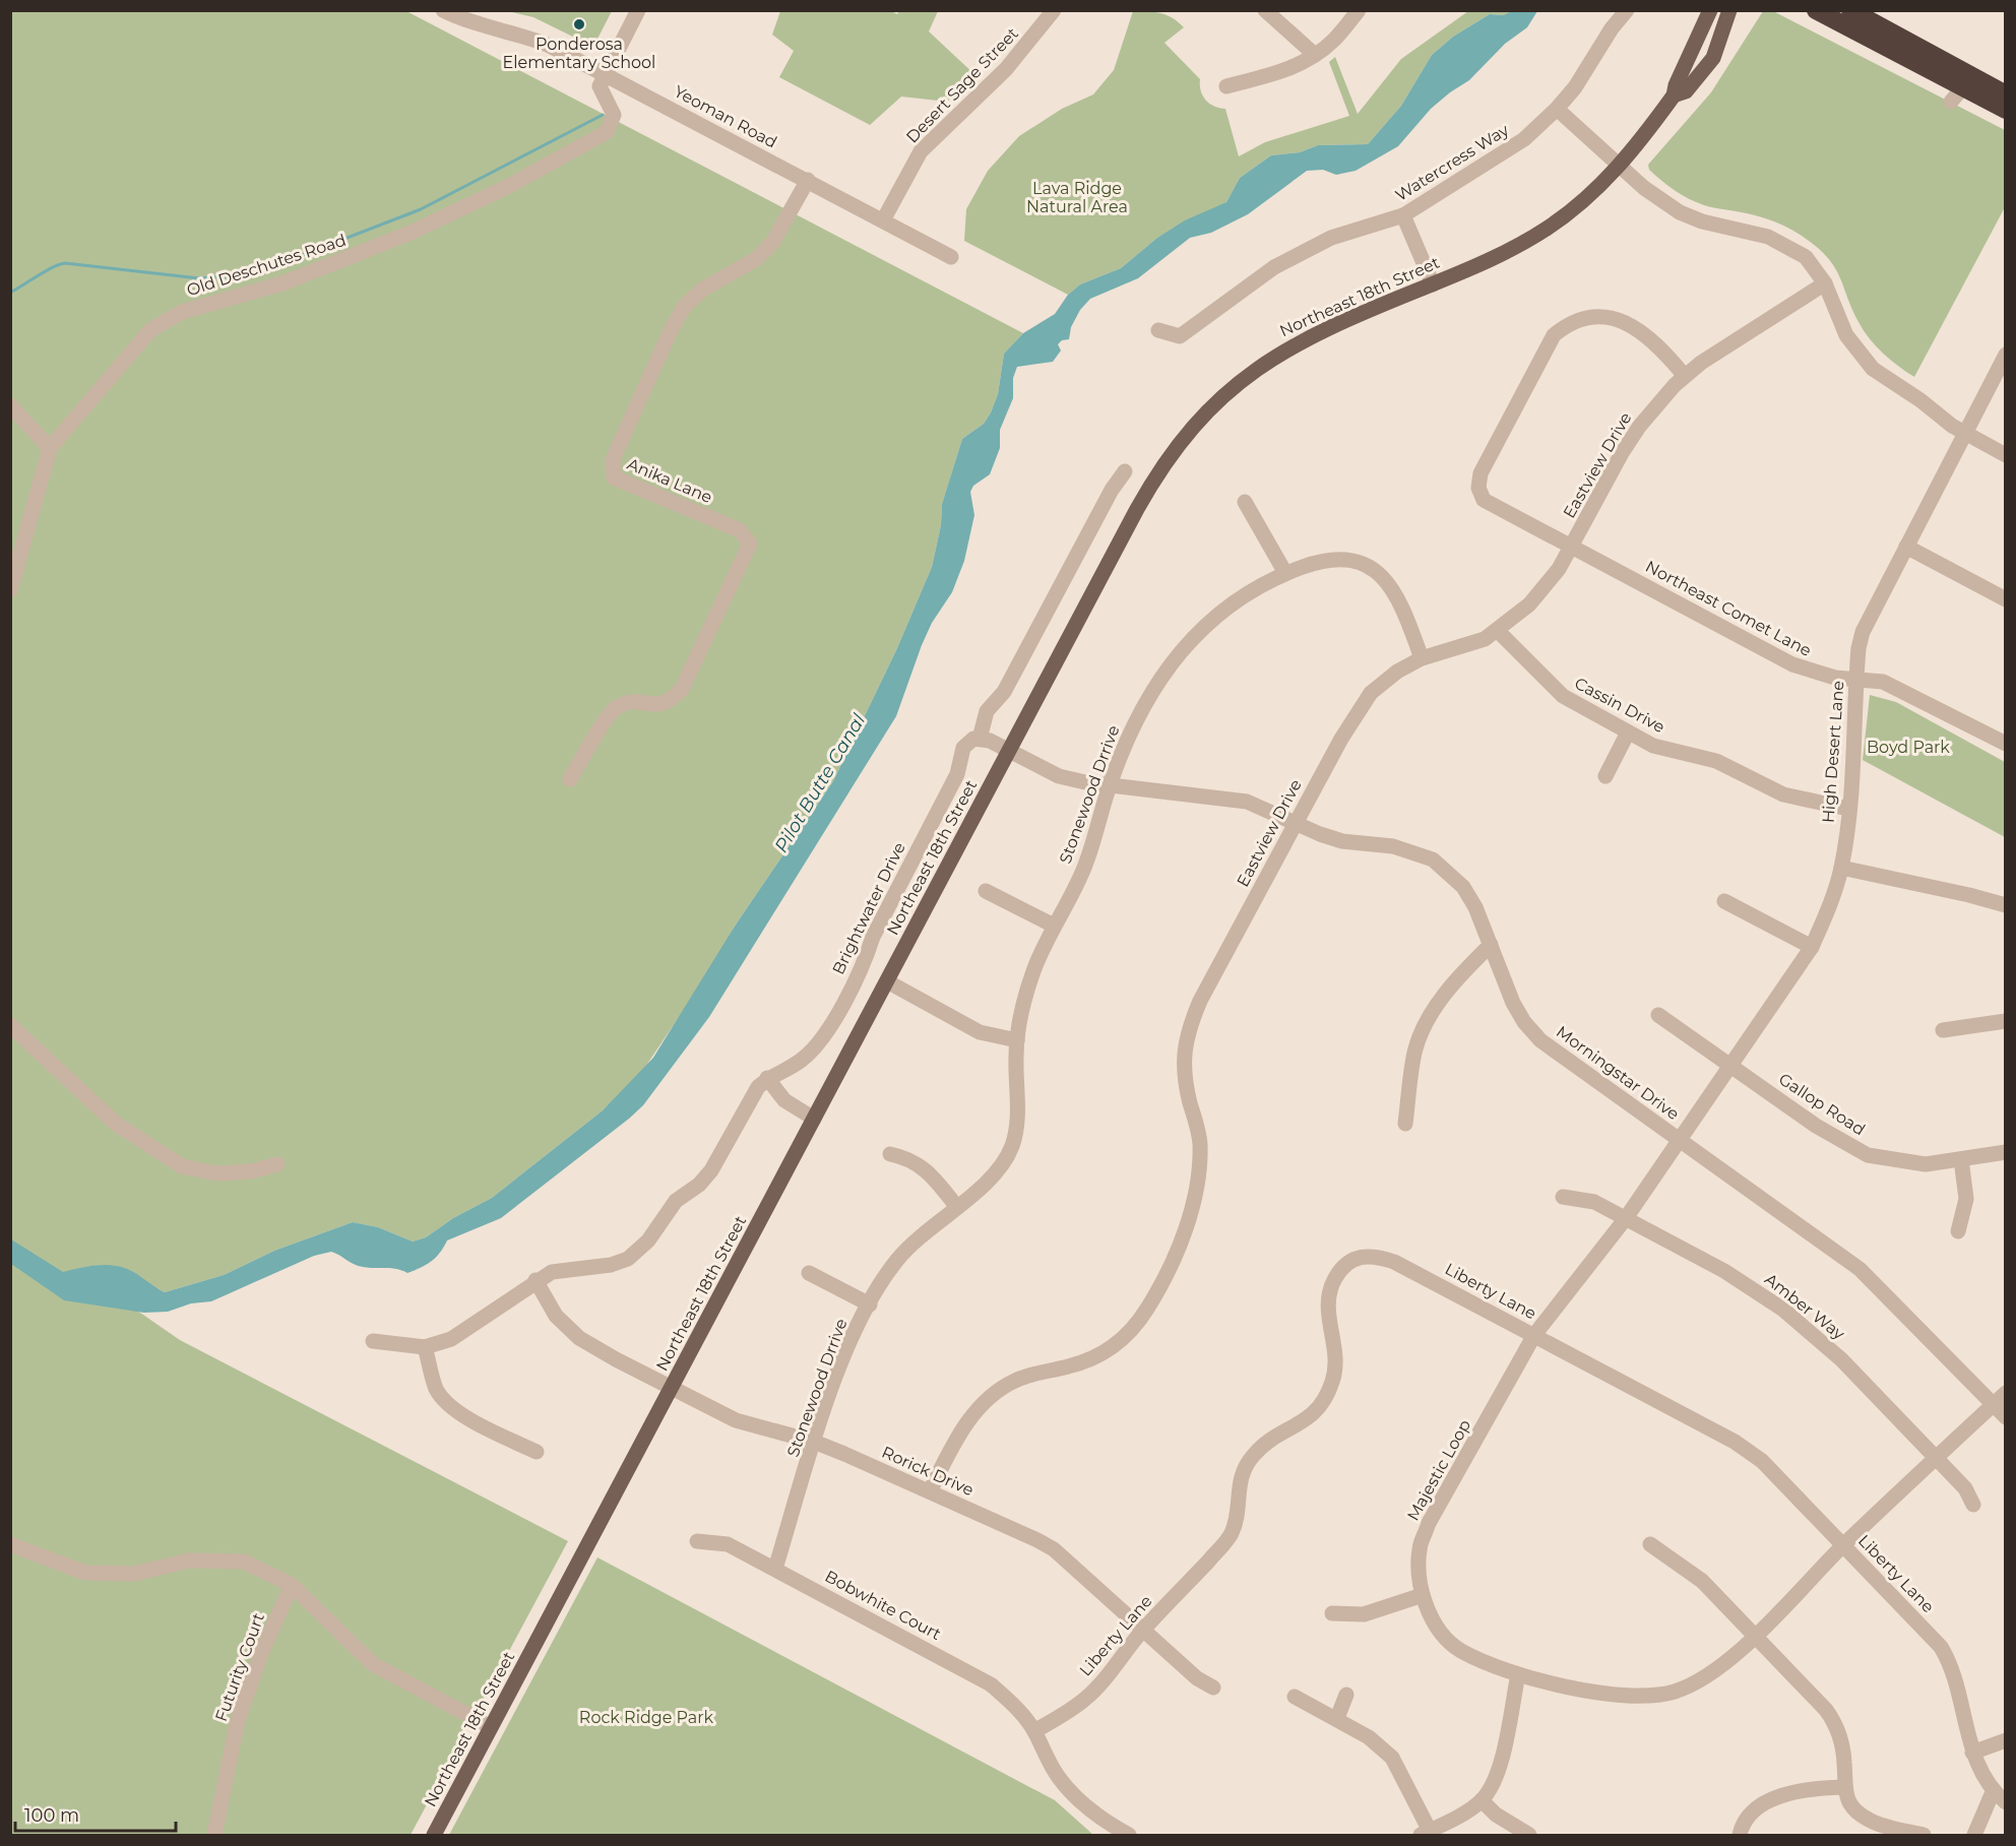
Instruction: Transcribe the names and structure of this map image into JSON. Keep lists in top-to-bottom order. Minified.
{"streets":{"main road":["Northeast 18th Street"],"street":["Desert Sage Street","Yeoman Road","Watercress Way","Old Deschutes Road","Eastview Drive","Anika Lane","Northeast Comet Lane","Cassin Drive","High Desert Lane","Stonewood Drrive","Brightwater Drive","Morningstar Drive","Gallop Road","Liberty Lane","Amber Way","Majestic Loop","Rorick Drive","Bobwhite Court","Futurity Court"]},"crossings":[["Desert Sage Street","Yeoman Road"],["Yeoman Road","Old Deschutes Road"],["Yeoman Road","Anika Lane"],["Northeast 18th Street","Morningstar Drive"],["Northeast 18th Street","Rorick Drive"],["Eastview Drive","Northeast Comet Lane"],["Eastview Drive","Cassin Drive"],["Eastview Drive","Stonewood Drrive"],["Eastview Drive","Morningstar Drive"],["Eastview Drive","Rorick Drive"],["Northeast Comet Lane","High Desert Lane"],["Cassin Drive","High Desert Lane"],["High Desert Lane","Morningstar Drive"],["High Desert Lane","Gallop Road"],["High Desert Lane","Majestic Loop"],["Stonewood Drrive","Morningstar Drive"],["Stonewood Drrive","Rorick Drive"],["Stonewood Drrive","Bobwhite Court"],["Brightwater Drive","Rorick Drive"],["Morningstar Drive","Majestic Loop"],["Liberty Lane","Majestic Loop"],["Liberty Lane","Rorick Drive"],["Liberty Lane","Bobwhite Court"],["Amber Way","Majestic Loop"]],"water":["Pilot Butte Canal"],"parks":["Lava Ridge Natural Area","Boyd Park","Rock Ridge Park"],"places":["Ponderosa Elementary School"],"scale_bar":"100 m"}
